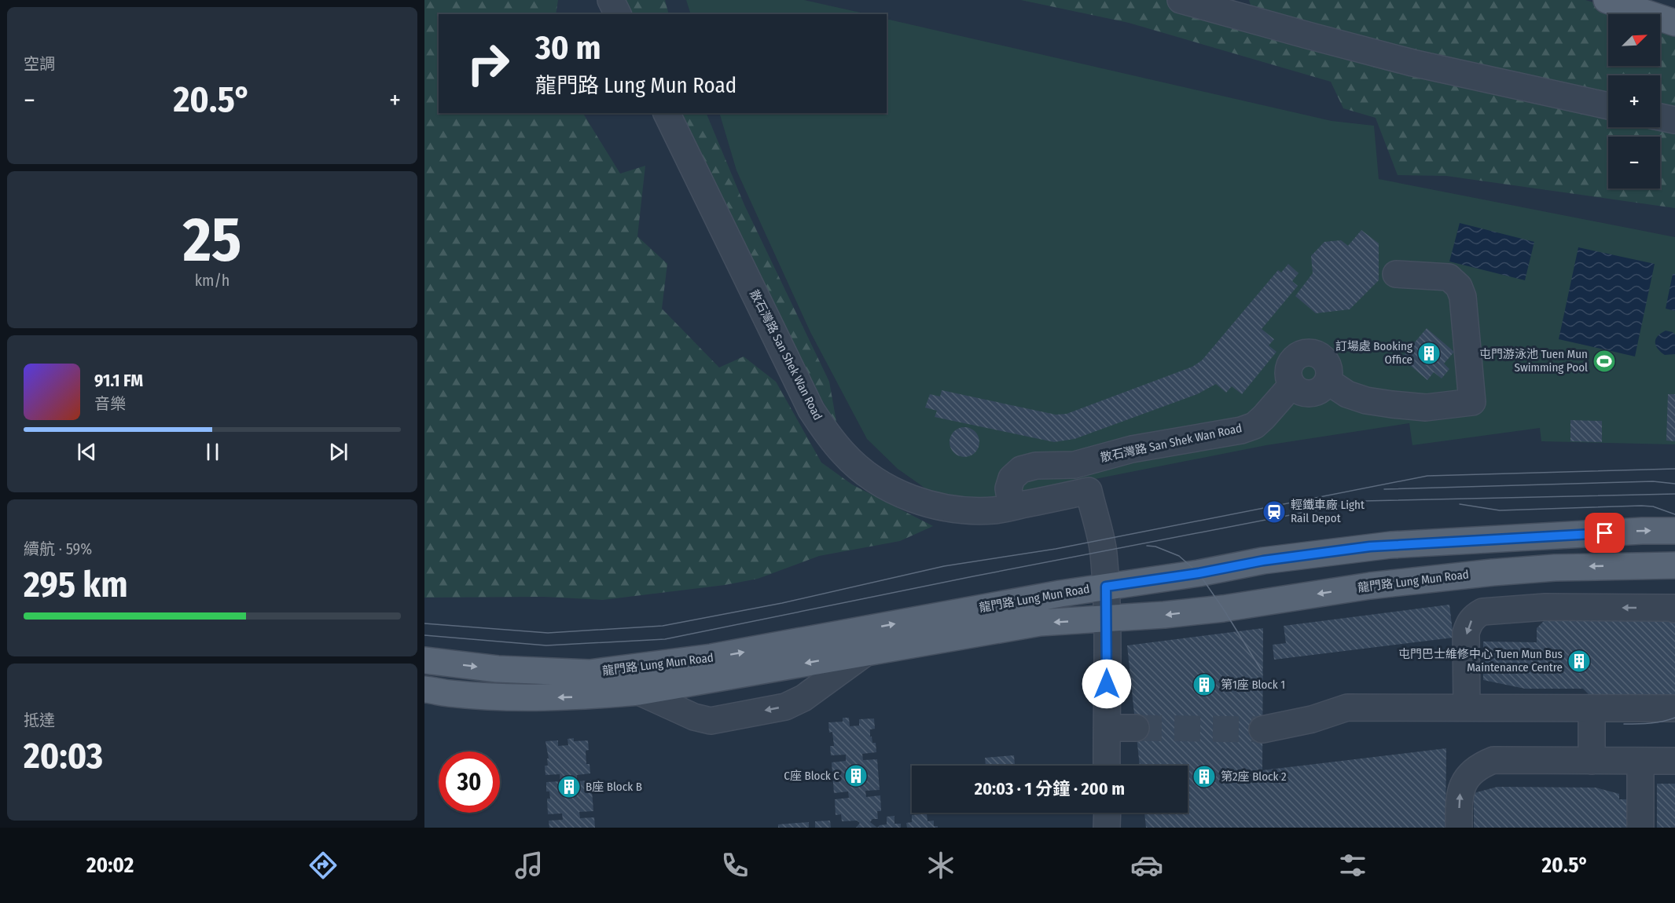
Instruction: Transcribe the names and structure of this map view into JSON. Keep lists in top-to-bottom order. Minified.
{"streets":{"main road":["龍門路 Lung Mun Road"],"street":["散石灣路 San Shek Wan Road"]},"crossings":[["散石灣路 San Shek Wan Road","龍門路 Lung Mun Road"]],"places":{"building":["訂場處 Booking Office","屯門巴士維修中心 Tuen Mun Bus Maintenance Centre","第1座 Block 1","C座 Block C","第2座 Block 2","B座 Block B"],"sports":["屯門游泳池 Tuen Mun Swimming Pool"],"station":["輕鐵車廠 Light Rail Depot"]},"north":"top right","page":{"tile":["空調",["25","km/h"],["續航 · 59%","295 km"],["抵達","20:03"]],"map_buttons":["+","−"],"turn":["30 m","龍門路 Lung Mun Road"],"heat":["−","20.5°","+"],"song":["91.1 FM","音樂"],"limit":"30","trip":"20:03 · 1 分鐘 · 200 m","tabs":["20:02","20.5°"]}}
